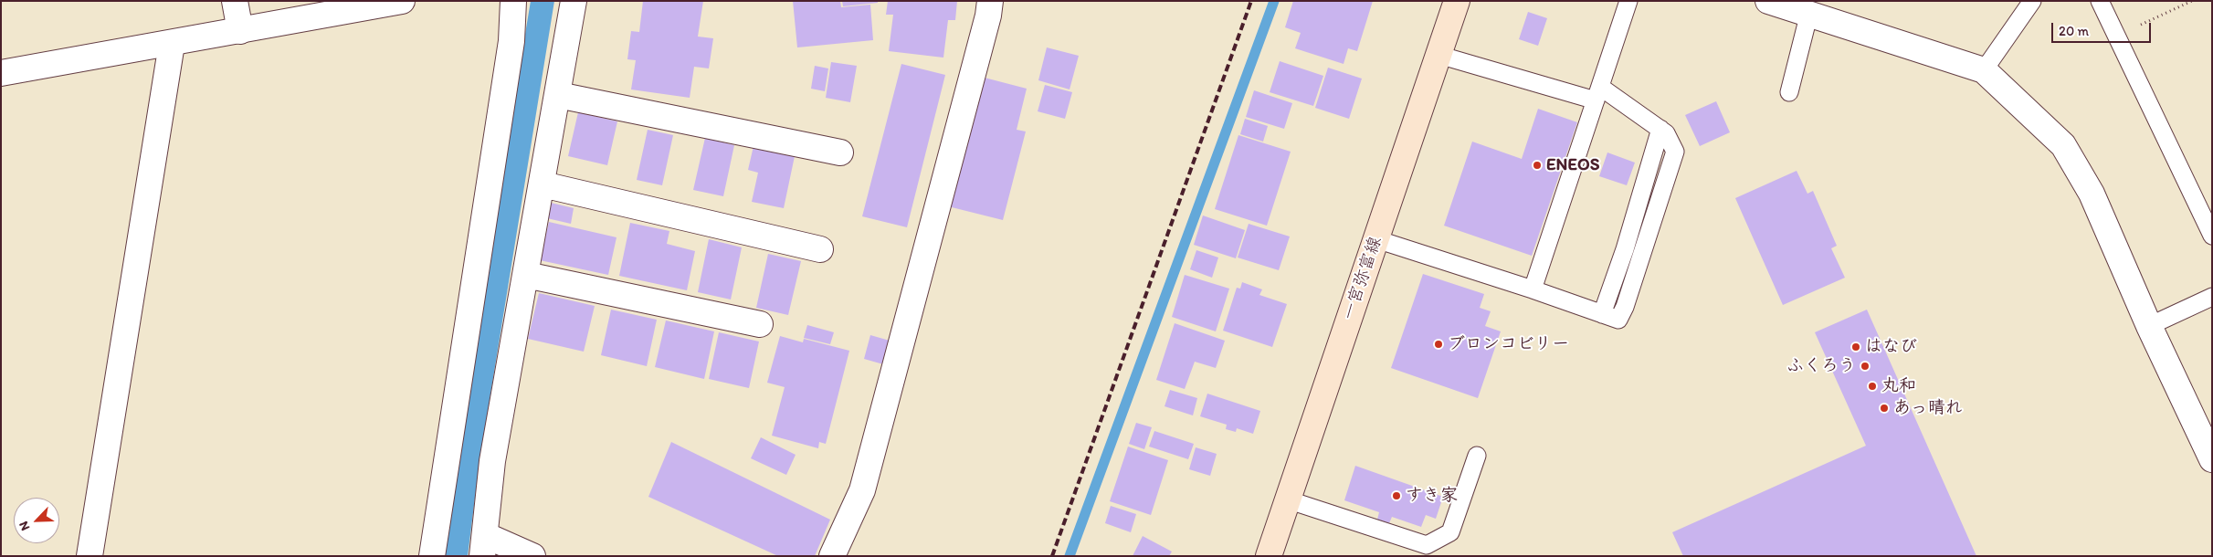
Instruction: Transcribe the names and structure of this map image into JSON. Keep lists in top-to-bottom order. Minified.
{"streets":{"main road":["一宮弥富線"]},"places":["ENEOS","ブロンコビリー","はなび","ふくろう","丸和","あっ晴れ","すき家"],"scale_bar":"20 m","north":"bottom left"}
